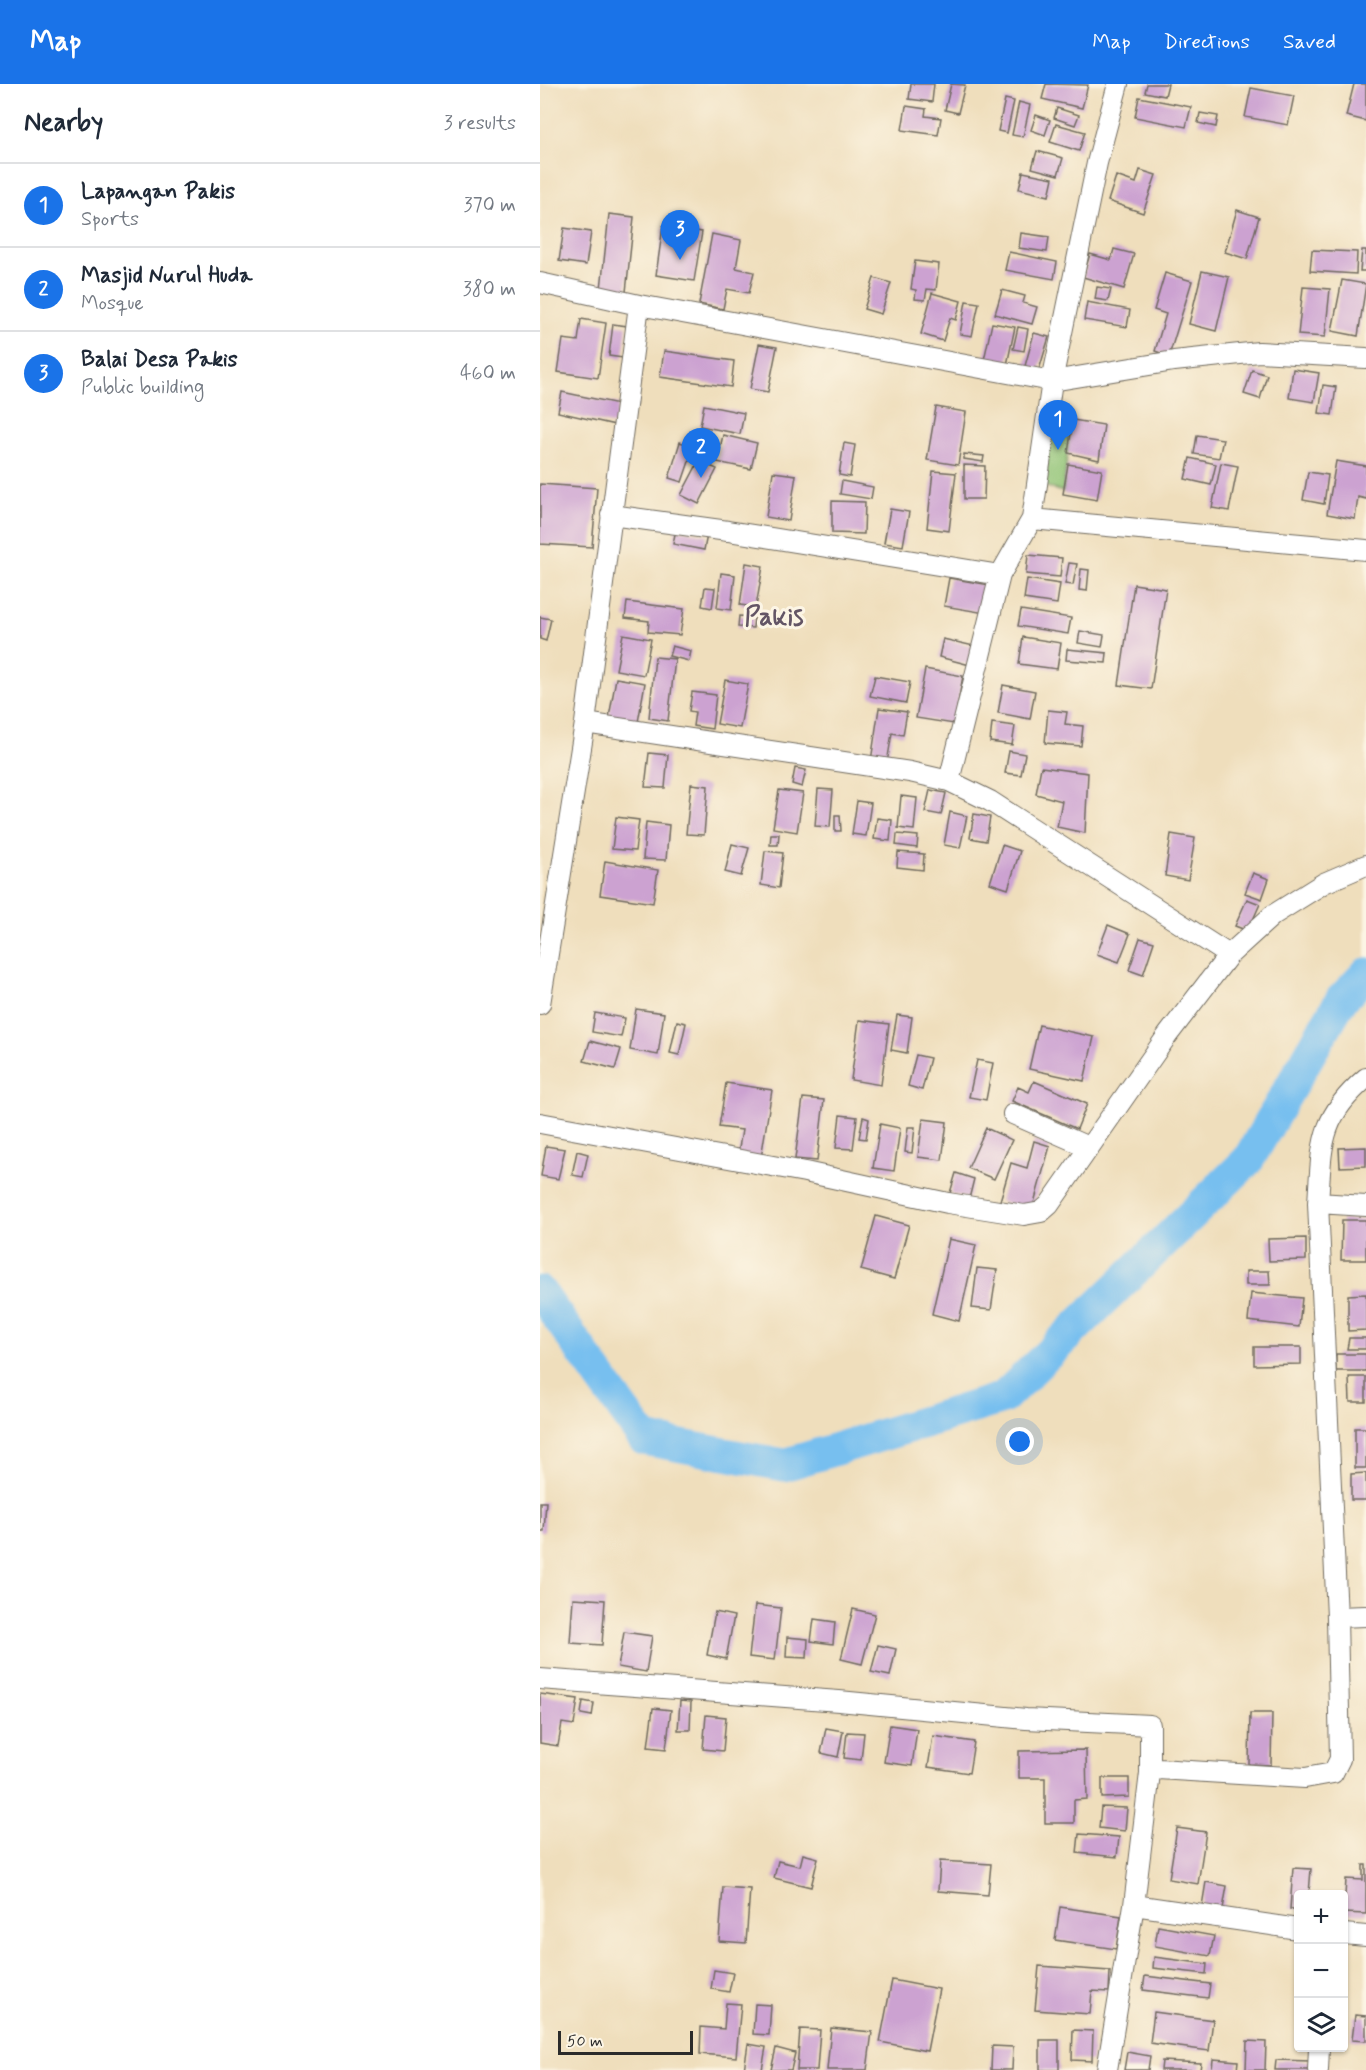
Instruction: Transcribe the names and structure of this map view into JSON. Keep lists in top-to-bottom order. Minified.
{"districts":["Pakis"],"scale_bar":"50 m","page":{"header":"Map","nav":["Map","Directions","Saved"],"heading":["Nearby","3 results"],"list":[{"mark":"1","name":"Lapangan Pakis","note":"Sports","value":"370 m"},{"mark":"2","name":"Masjid Nurul Huda","note":"Mosque","value":"380 m"},{"mark":"3","name":"Balai Desa Pakis","note":"Public building","value":"460 m"}],"pins":["3","1","2"],"map_buttons":["+","−"],"scale":"50 m"}}
